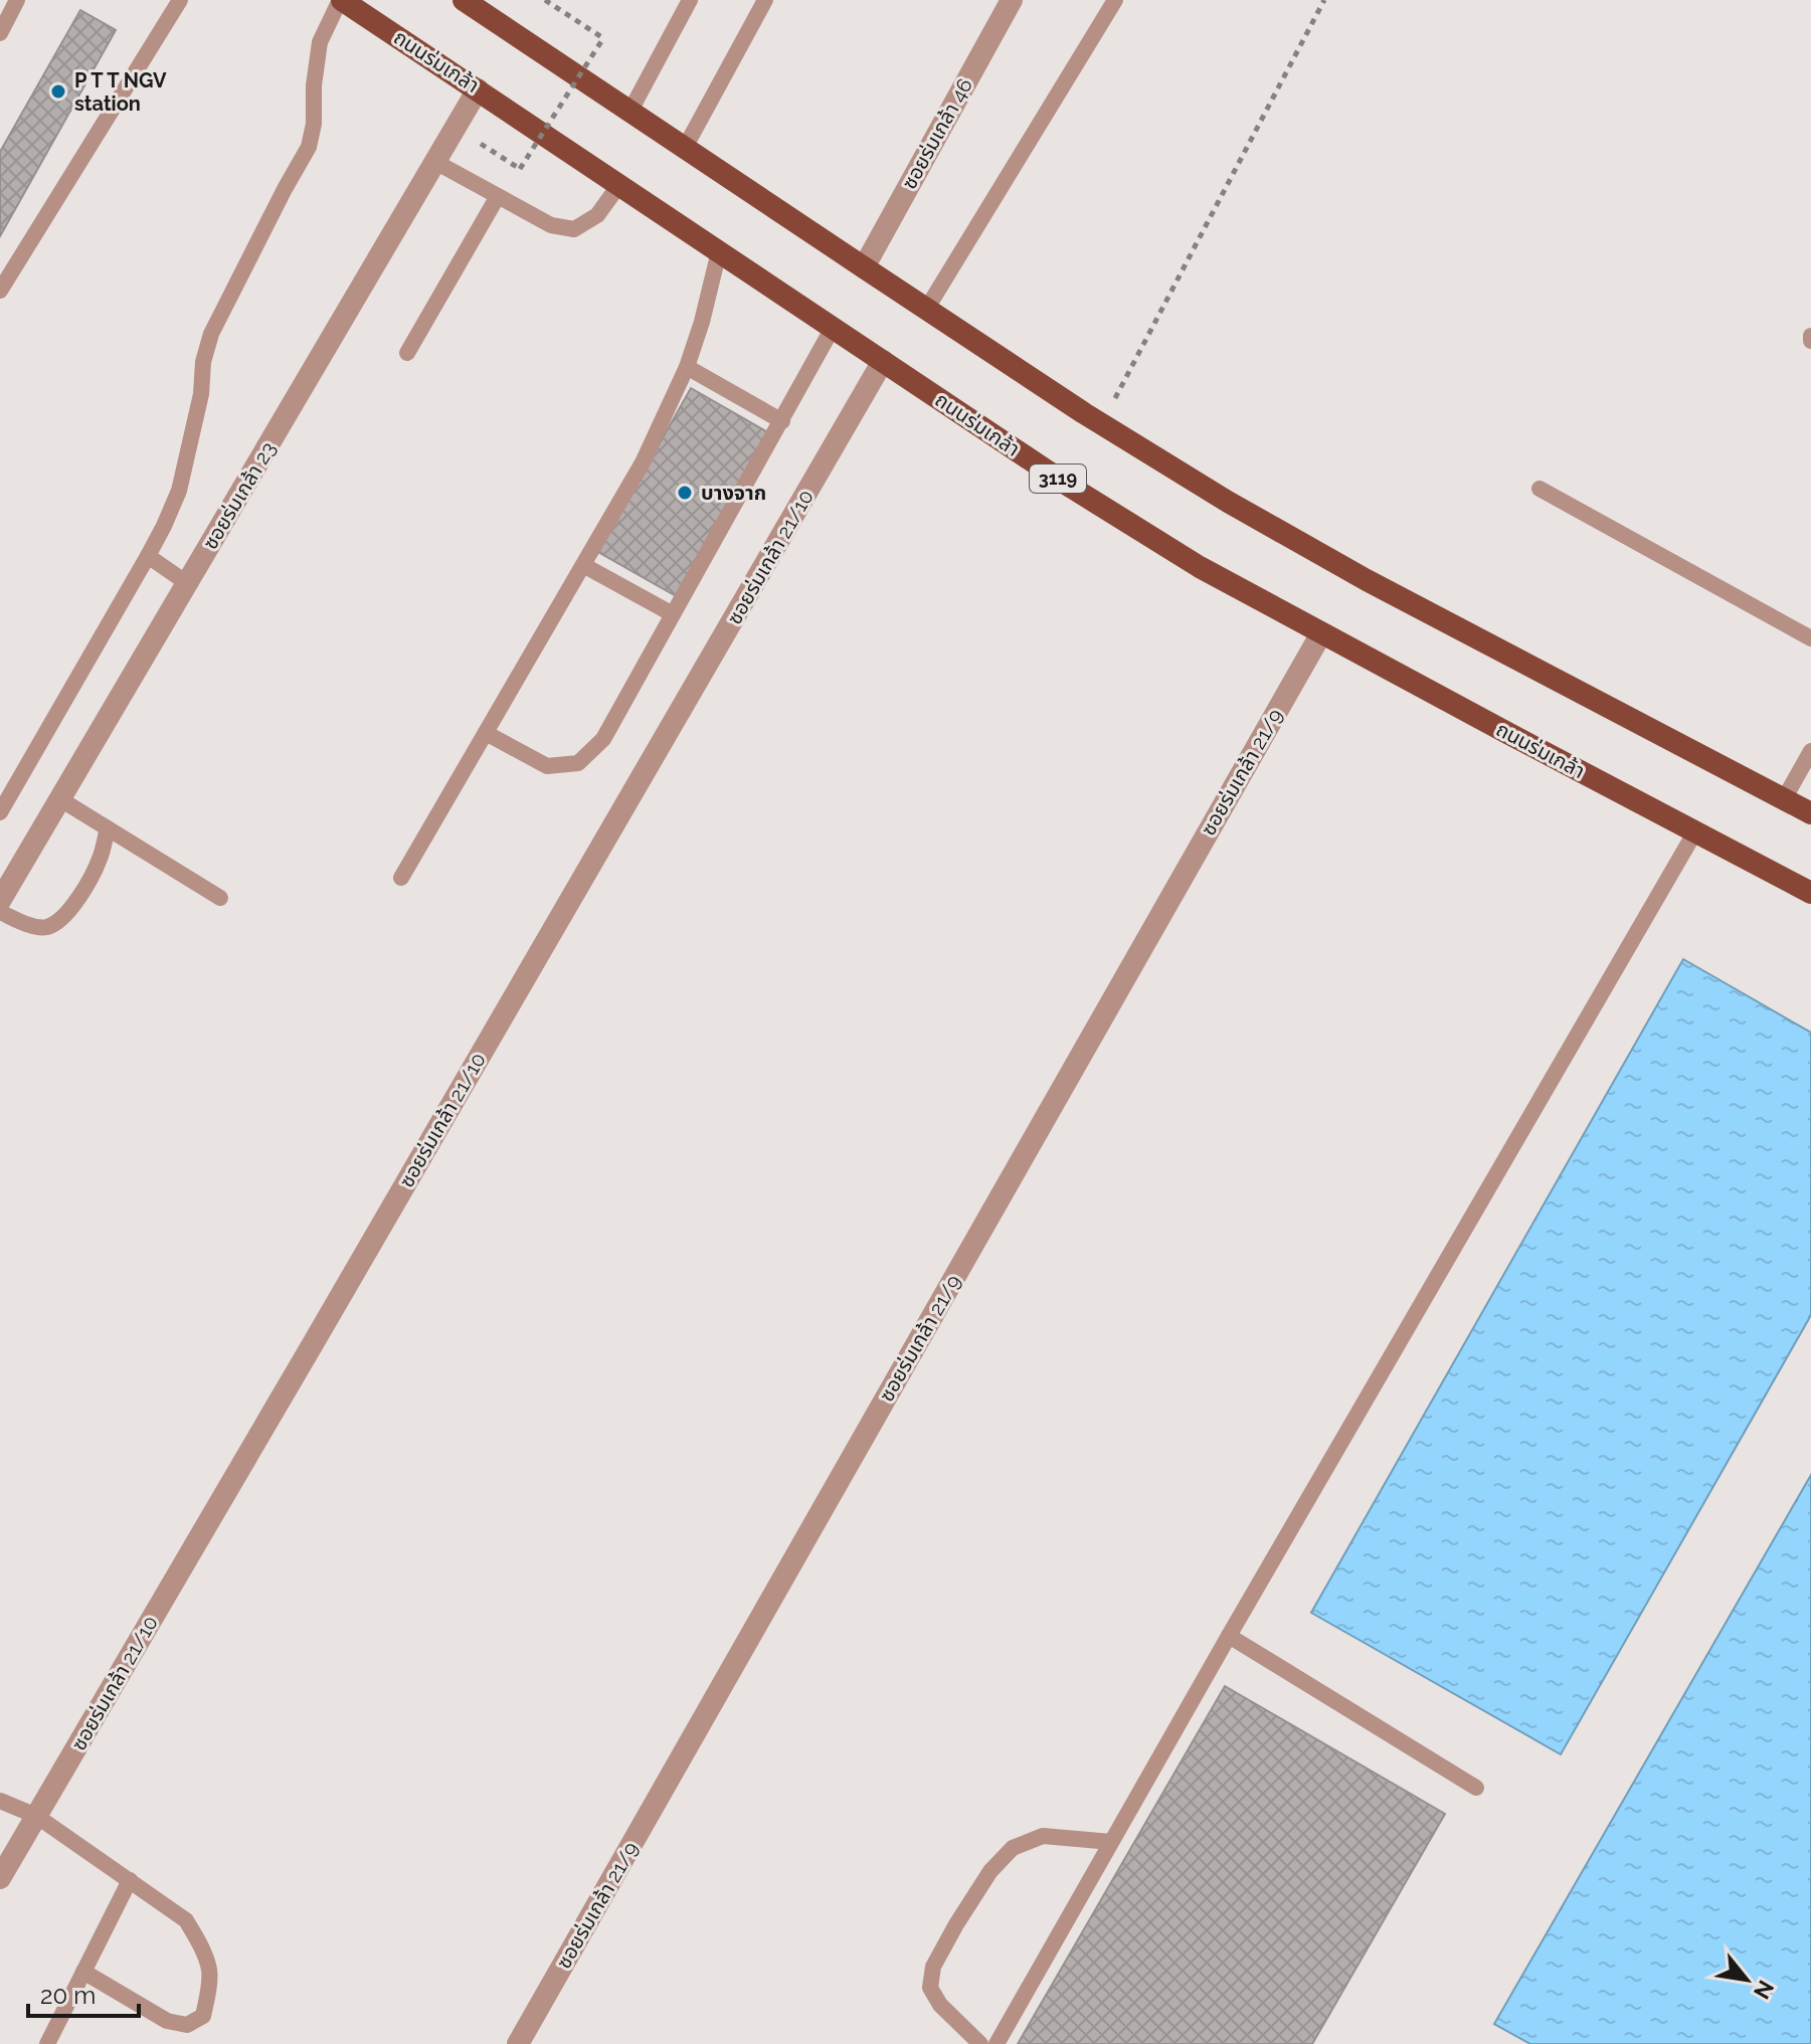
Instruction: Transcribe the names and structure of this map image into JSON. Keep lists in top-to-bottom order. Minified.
{"streets":{"main road":["ถนนร่มเกล้า","3119"],"street":["ซอยร่มเกล้า 46","ซอยร่มเกล้า 23","ซอยร่มเกล้า 21/10","ซอยร่มเกล้า 21/9"]},"crossings":[["ถนนร่มเกล้า","ซอยร่มเกล้า 23"],["ถนนร่มเกล้า","ซอยร่มเกล้า 21/10"],["ถนนร่มเกล้า","ซอยร่มเกล้า 21/9"]],"places":["P T T NGV station","บางจาก"],"scale_bar":"20 m","north":"bottom right"}
